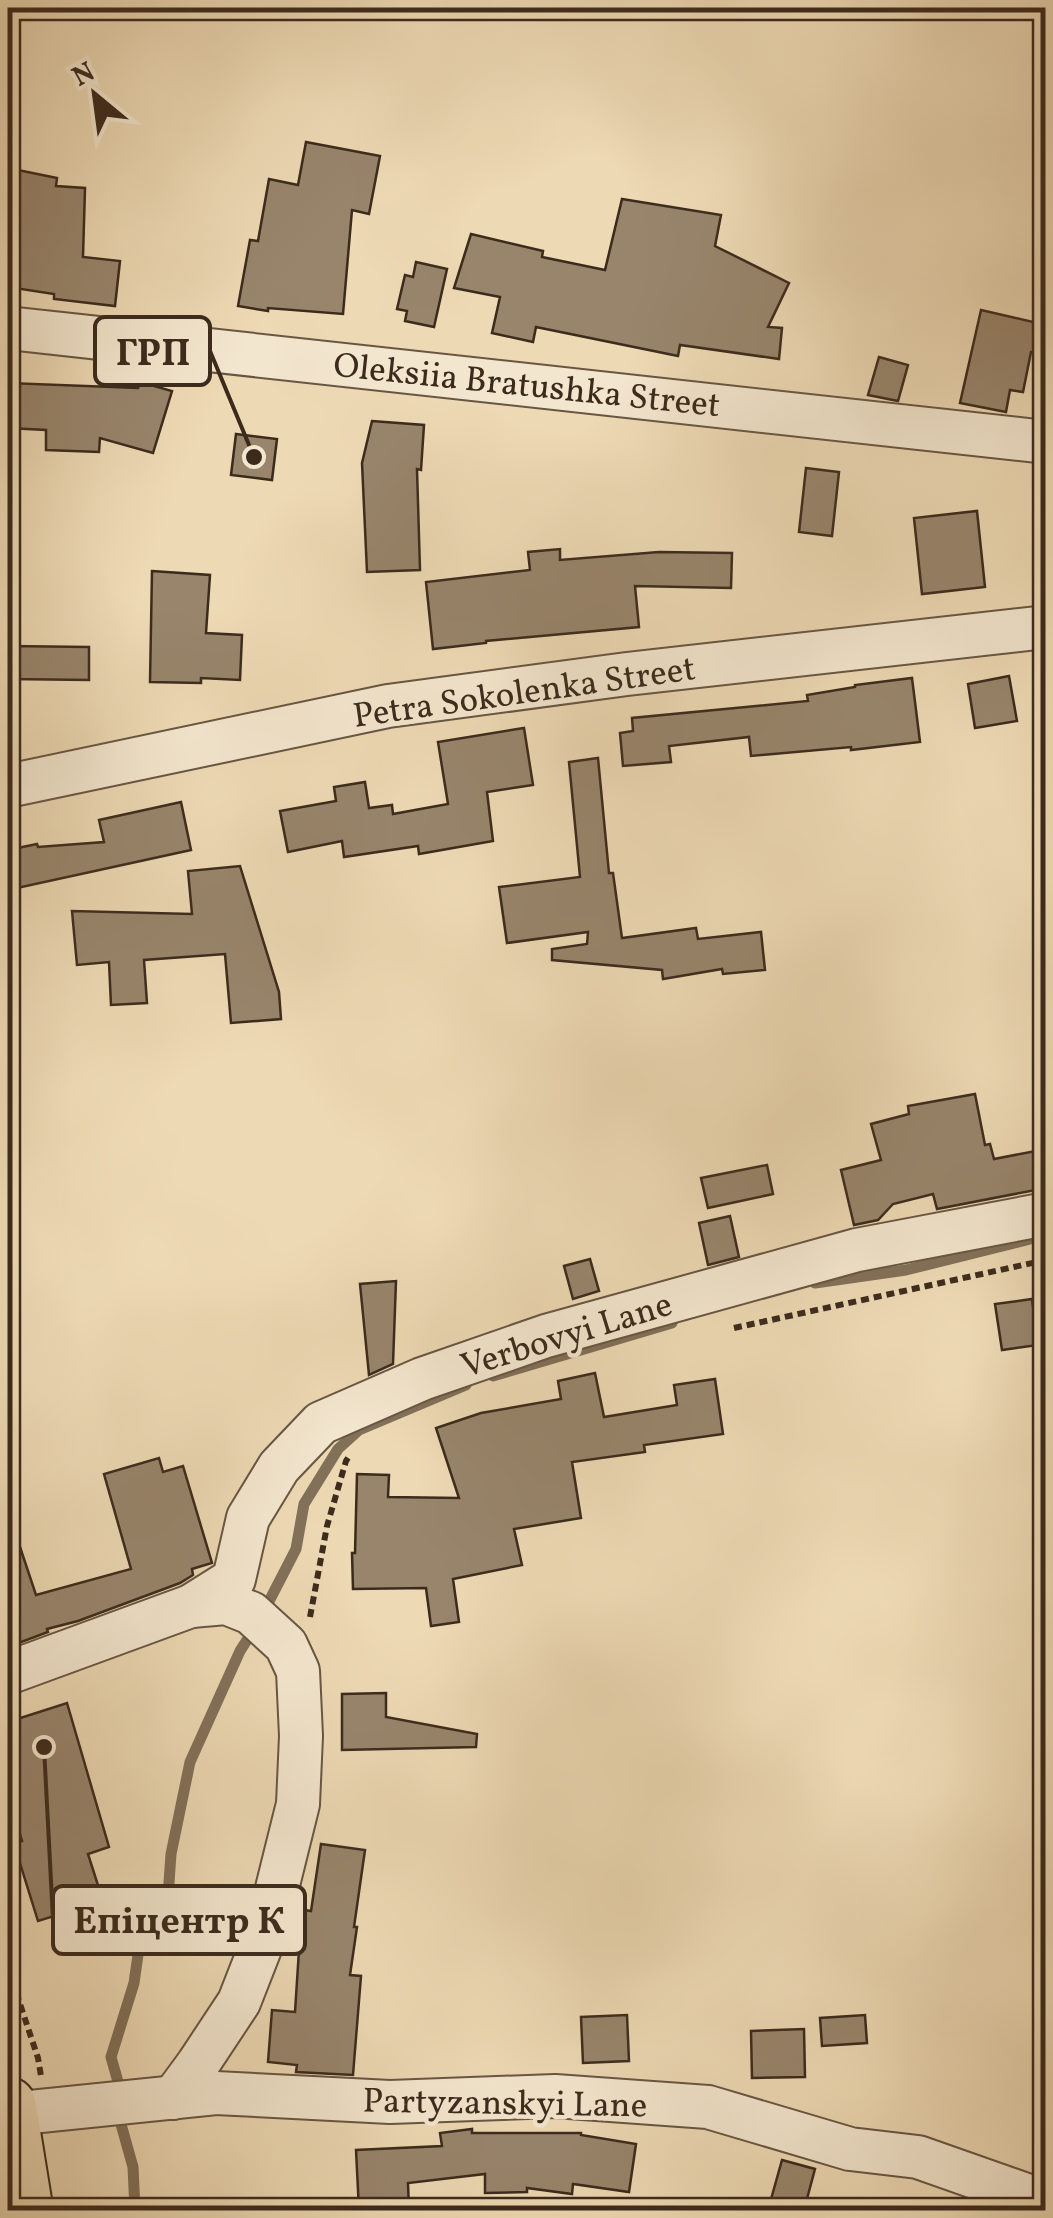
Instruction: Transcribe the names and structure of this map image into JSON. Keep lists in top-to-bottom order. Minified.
{"streets":{"street":["Oleksiia Bratushka Street","Petra Sokolenka Street","Verbovyi Lane","Partyzanskyi Lane"]},"places":["ГРП","Епіцентр К"],"north":"top left"}
